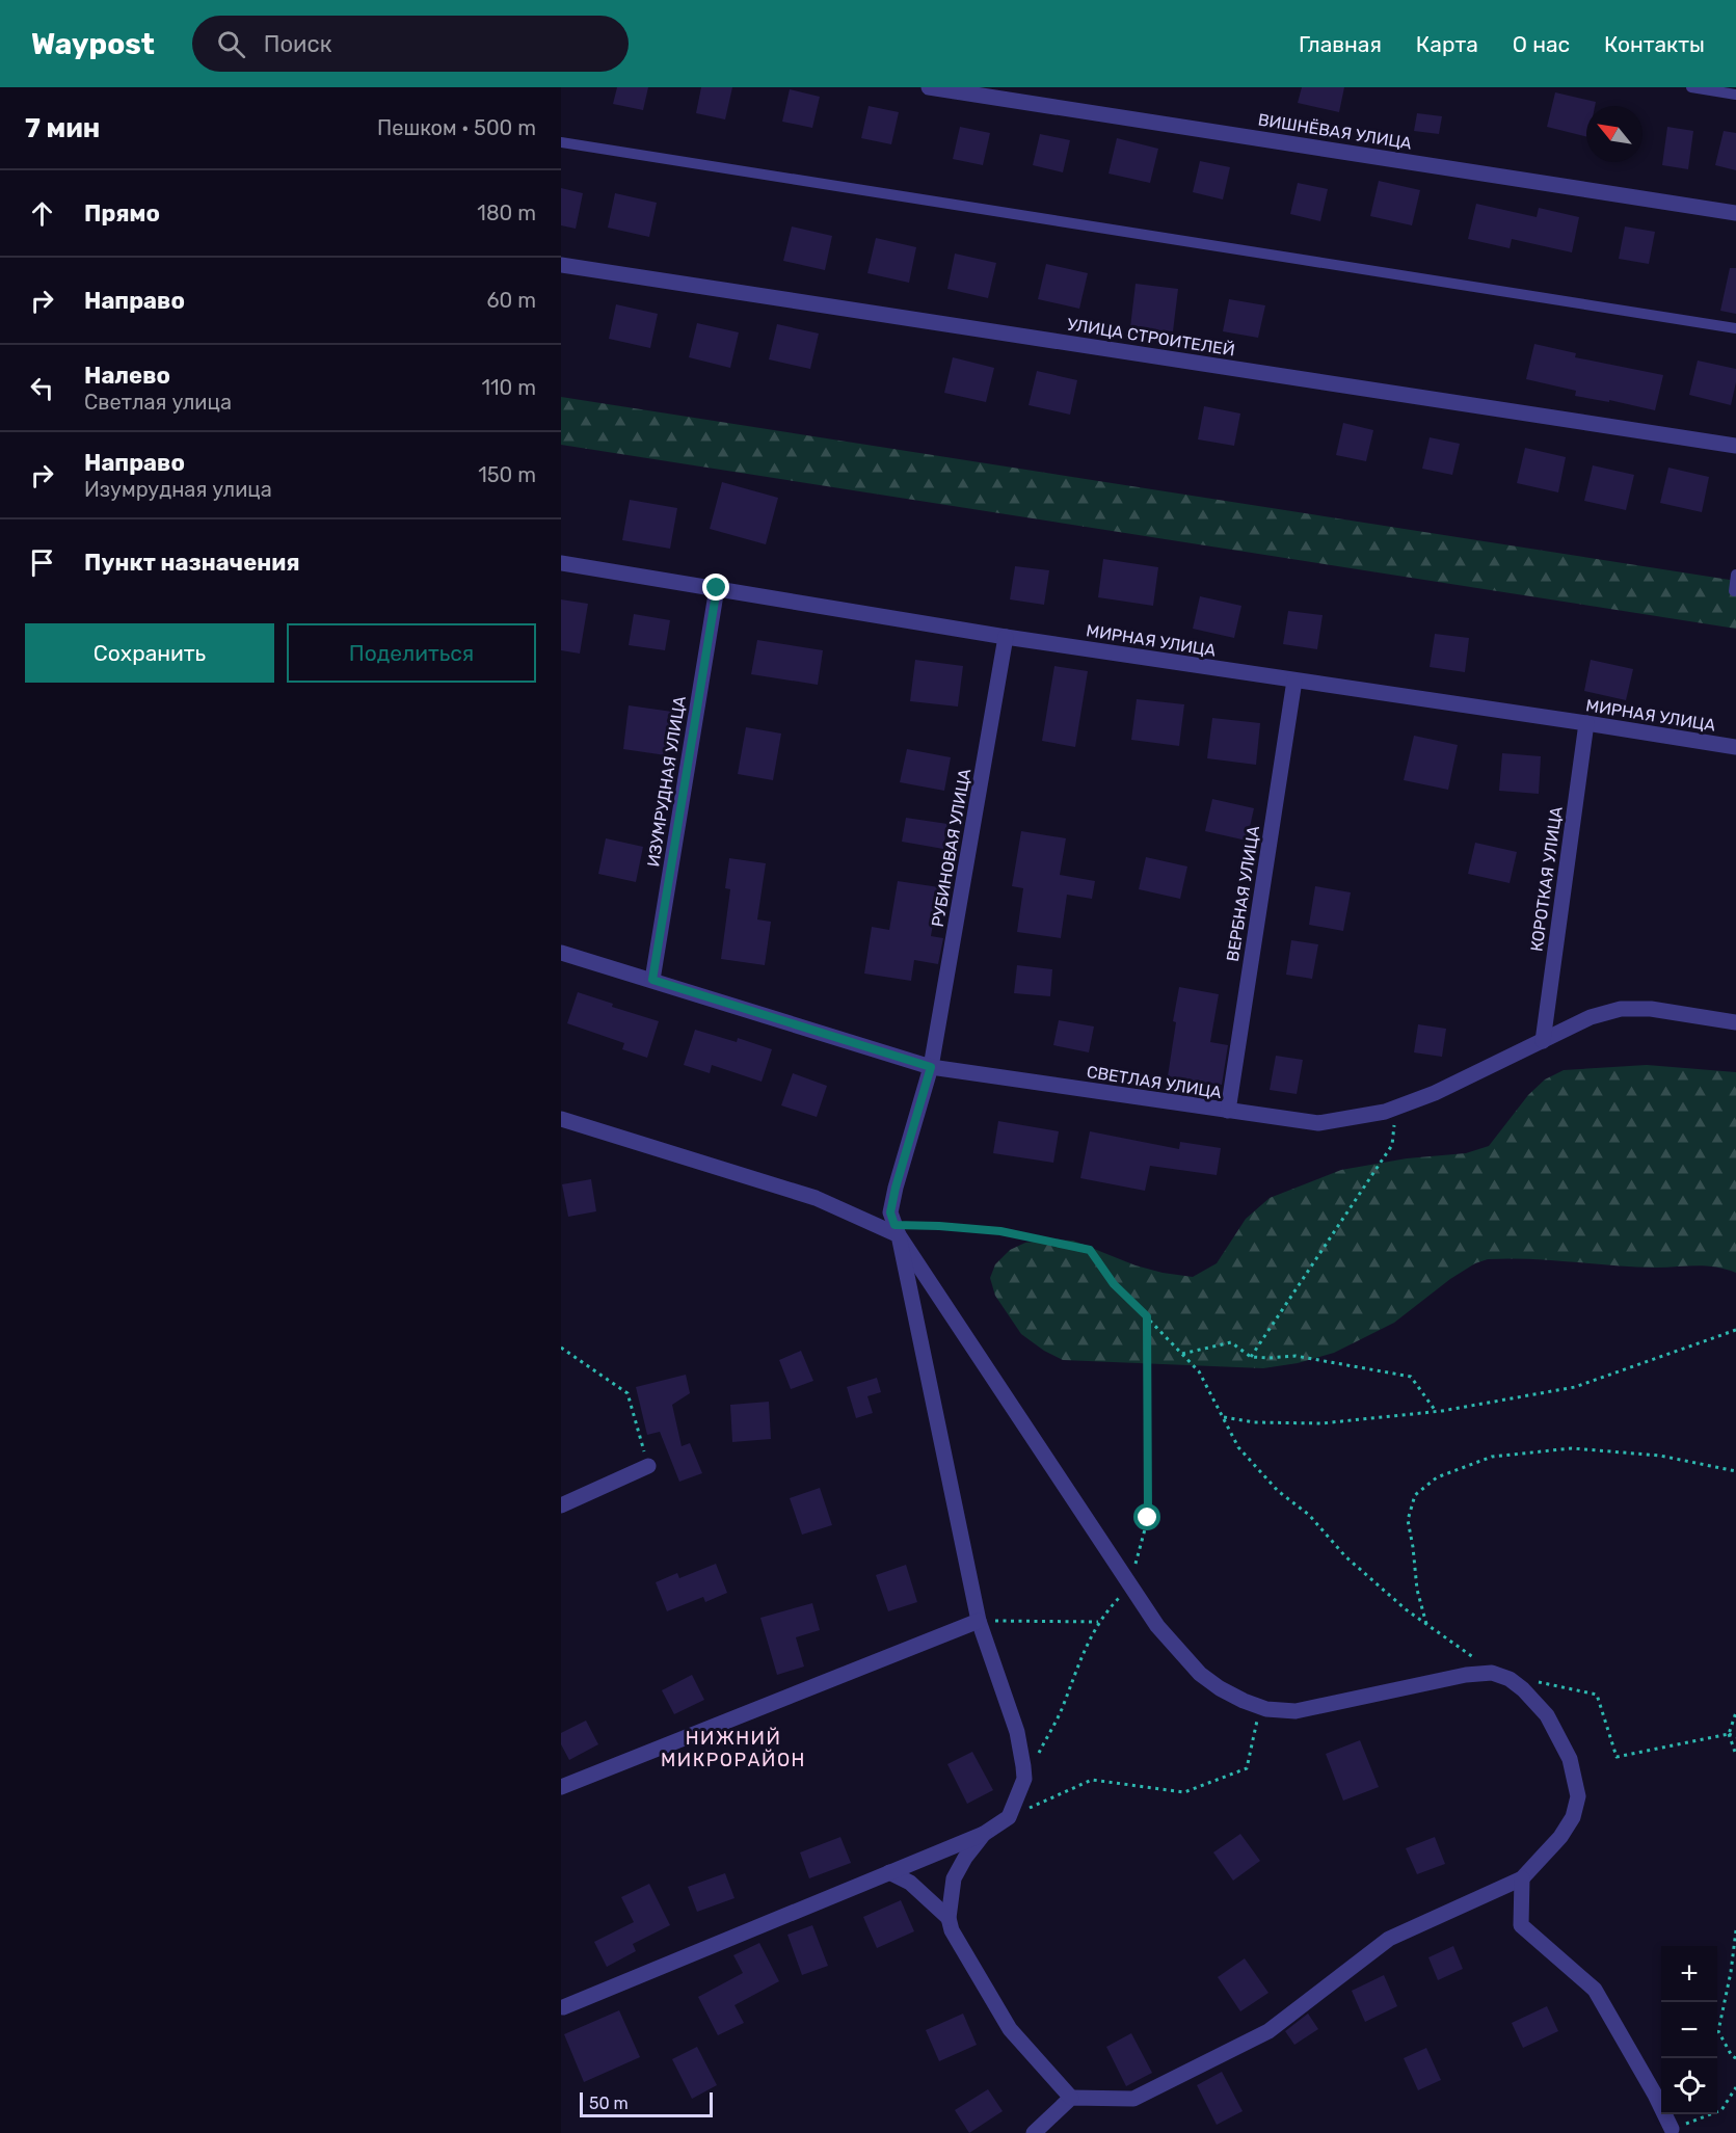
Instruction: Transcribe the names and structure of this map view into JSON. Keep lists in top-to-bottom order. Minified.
{"streets":{"street":["ВИШНЁВАЯ УЛИЦА","УЛИЦА СТРОИТЕЛЕЙ","МИРНАЯ УЛИЦА","ИЗУМРУДНАЯ УЛИЦА","РУБИНОВАЯ УЛИЦА","КОРОТКАЯ УЛИЦА","ВЕРБНАЯ УЛИЦА","СВЕТЛАЯ УЛИЦА"]},"crossings":[["МИРНАЯ УЛИЦА","ИЗУМРУДНАЯ УЛИЦА"],["МИРНАЯ УЛИЦА","РУБИНОВАЯ УЛИЦА"],["МИРНАЯ УЛИЦА","КОРОТКАЯ УЛИЦА"],["МИРНАЯ УЛИЦА","ВЕРБНАЯ УЛИЦА"],["ИЗУМРУДНАЯ УЛИЦА","СВЕТЛАЯ УЛИЦА"],["РУБИНОВАЯ УЛИЦА","СВЕТЛАЯ УЛИЦА"],["КОРОТКАЯ УЛИЦА","СВЕТЛАЯ УЛИЦА"],["ВЕРБНАЯ УЛИЦА","СВЕТЛАЯ УЛИЦА"]],"districts":["НИЖНИЙ МИКРОРАЙОН"],"scale_bar":"50 m","north":"top left","page":{"header":"Waypost","search":"Поиск","nav":["Главная","Карта","О нас","Контакты"],"heading":["7 мин","Пешком · 500 m"],"list":[["Прямо","180 m"],["Направо","60 m"],["Налево","Светлая улица","110 m"],["Направо","Изумрудная улица","150 m"],"Пункт назначения"],"buttons":["Сохранить","Поделиться"],"map_buttons":["+","−"],"scale":"50 m"}}
